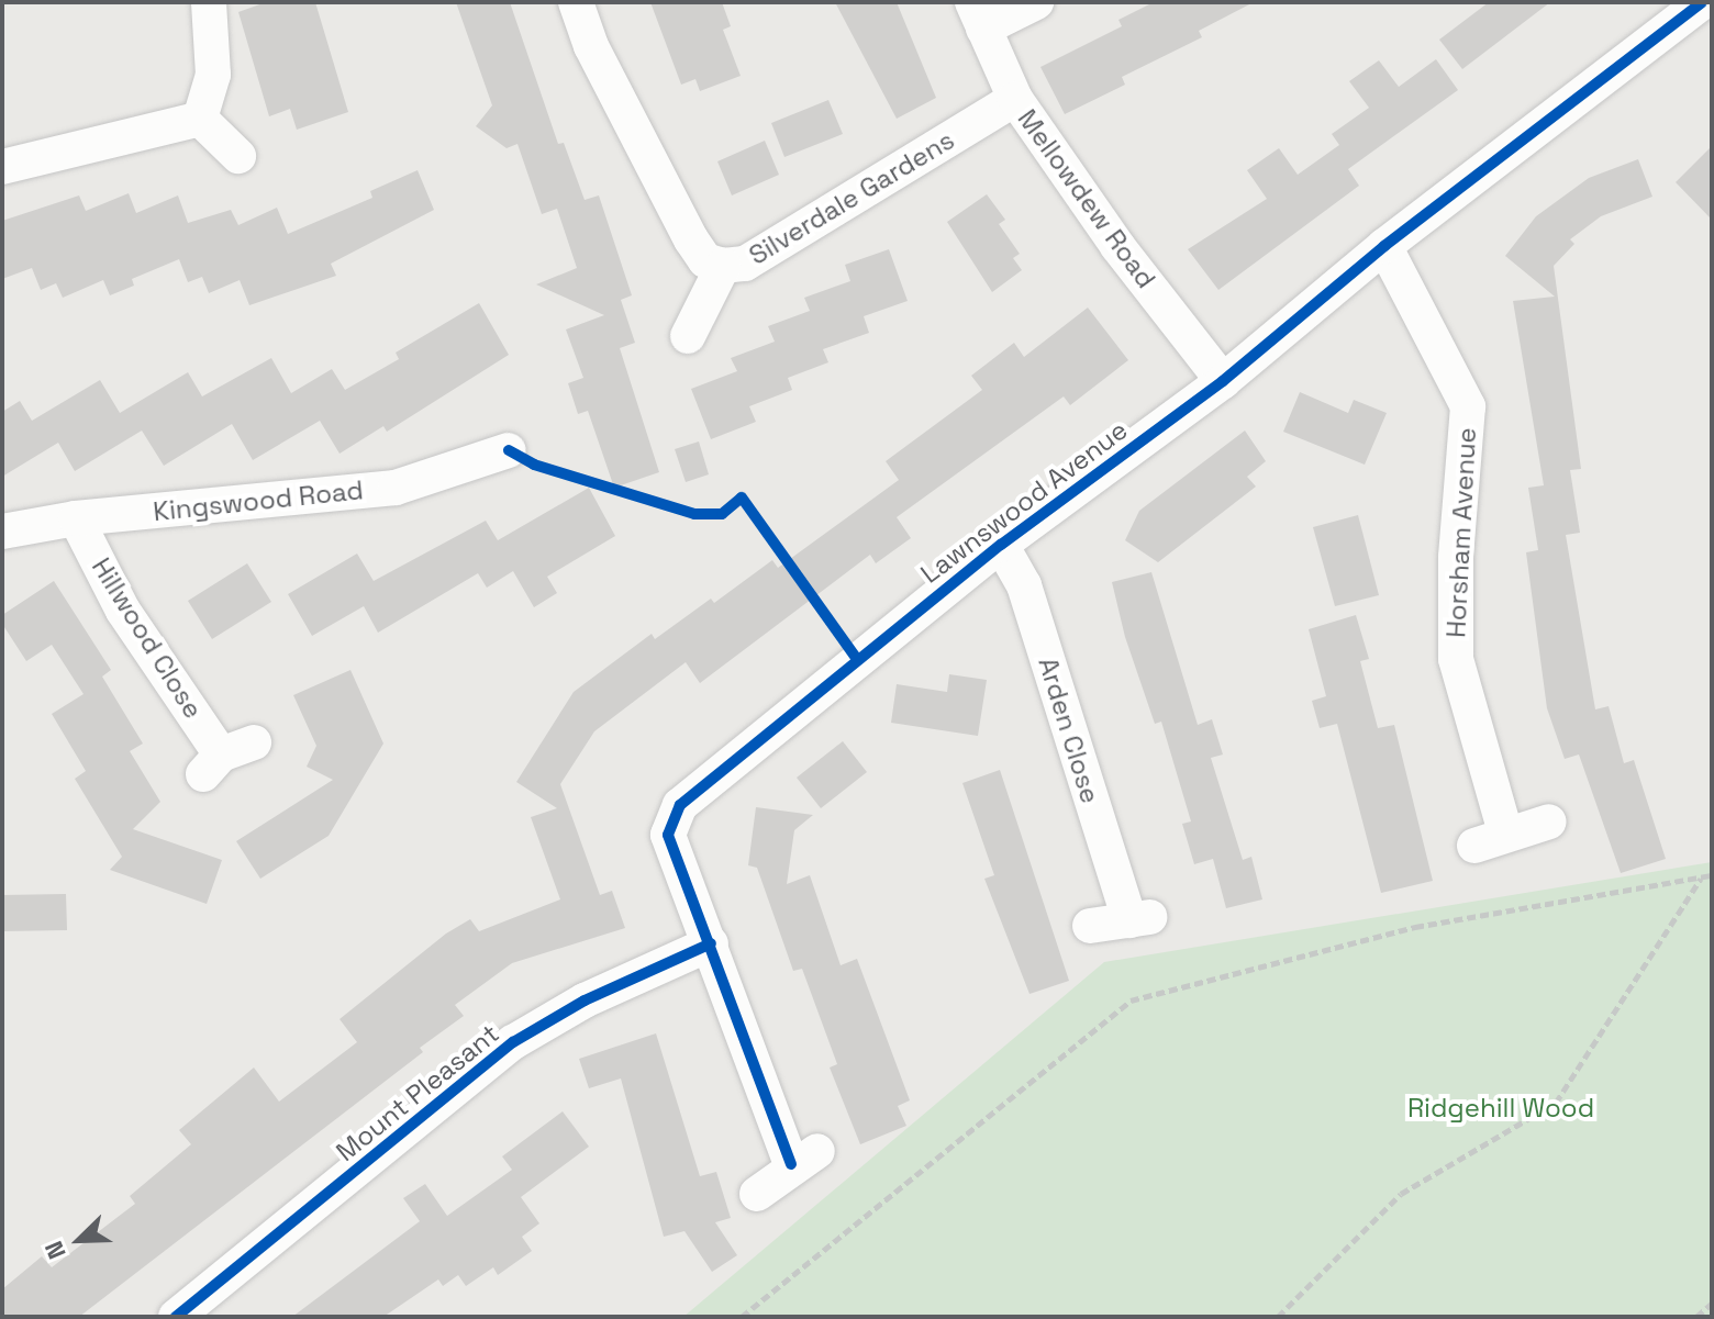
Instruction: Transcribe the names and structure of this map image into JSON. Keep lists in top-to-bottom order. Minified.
{"streets":{"street":["Silverdale Gardens","Mellowdew Road","Kingswood Road","Lawnswood Avenue","Horsham Avenue","Hillwood Close","Arden Close","Mount Pleasant"]},"crossings":[["Silverdale Gardens","Mellowdew Road"],["Mellowdew Road","Lawnswood Avenue"],["Kingswood Road","Hillwood Close"],["Lawnswood Avenue","Horsham Avenue"],["Lawnswood Avenue","Arden Close"],["Lawnswood Avenue","Mount Pleasant"]],"parks":["Ridgehill Wood"],"north":"bottom left"}
